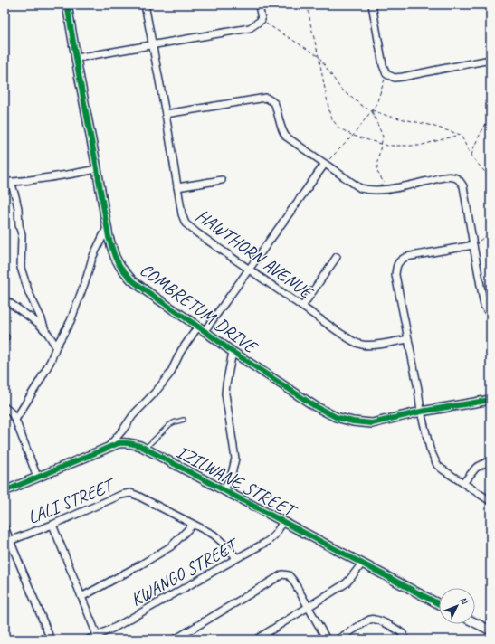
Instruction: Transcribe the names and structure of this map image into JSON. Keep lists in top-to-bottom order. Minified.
{"streets":{"street":["HAWTHORN AVENUE","COMBRETUM DRIVE","IZILWANE STREET","LALI STREET","KWANGO STREET"]},"crossings":[["IZILWANE STREET","KWANGO STREET"],["LALI STREET","KWANGO STREET"]],"north":"top right"}
